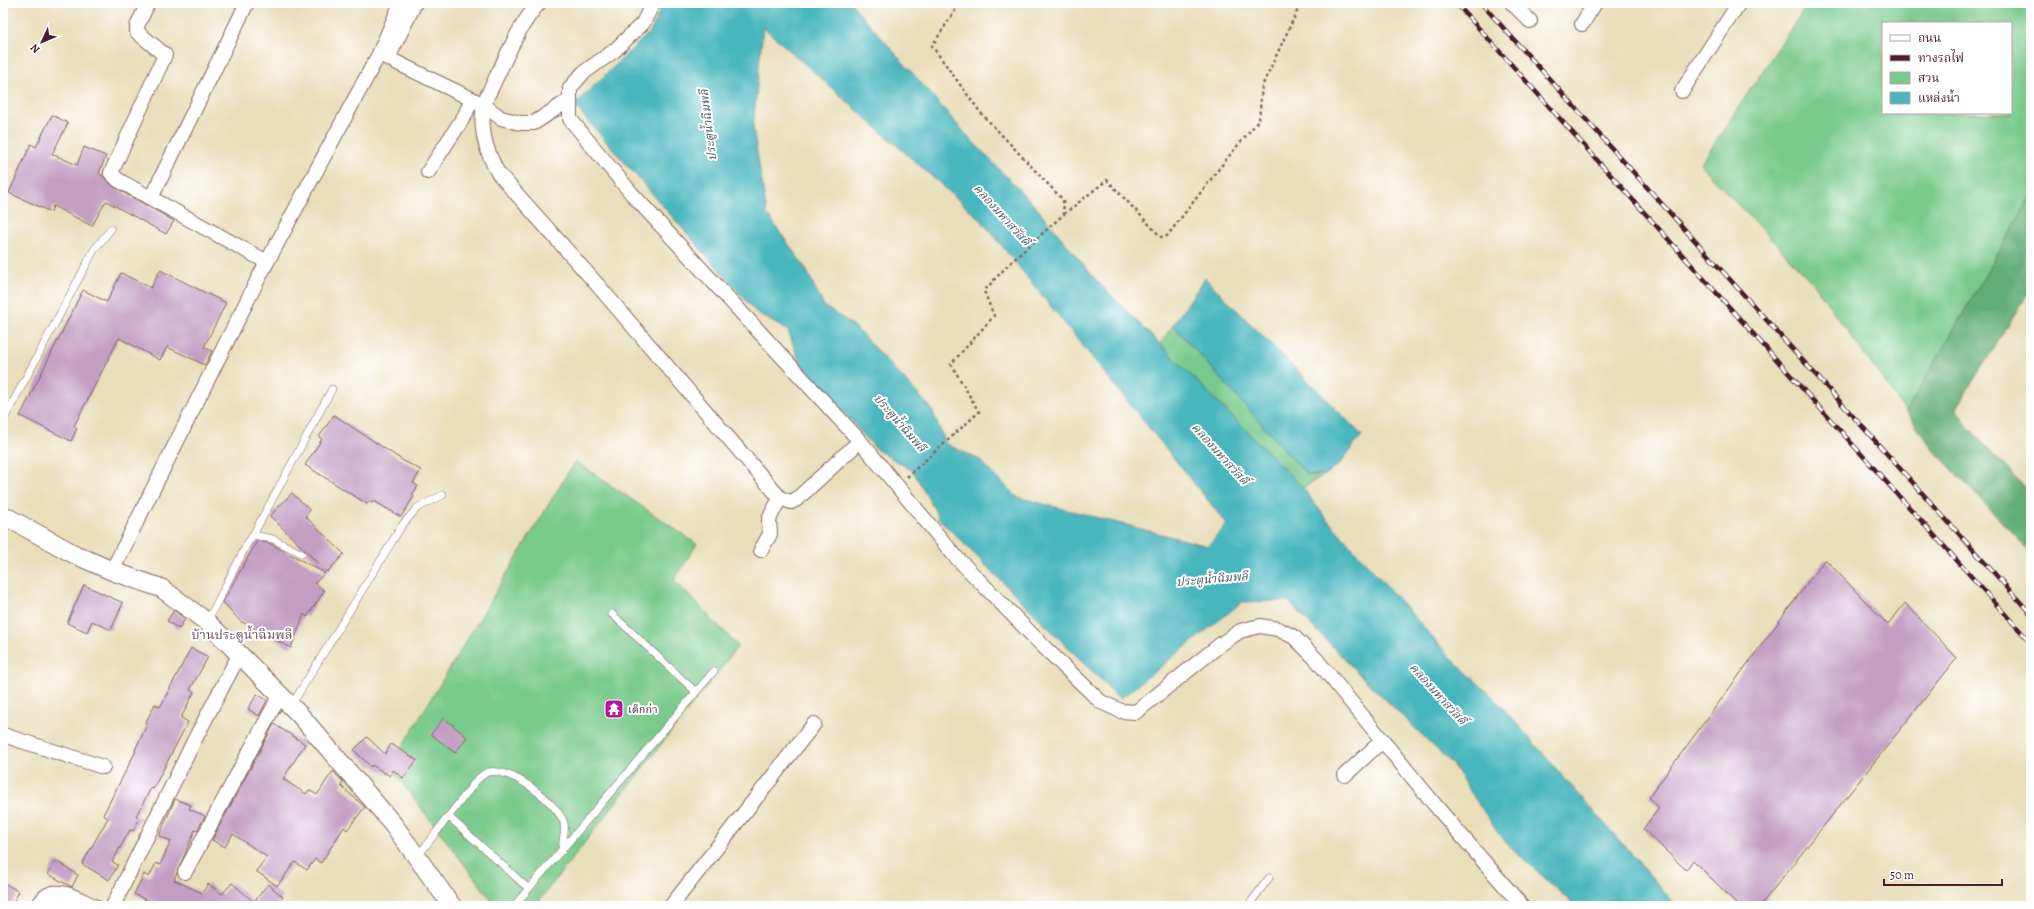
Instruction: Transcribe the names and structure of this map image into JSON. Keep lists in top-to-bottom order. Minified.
{"districts":["บ้านประตูน้ำฉิมพลี"],"water":["ประตูน้ำฉิมพลี","คลองมหาสวัสดิ์"],"places":{"temple":["เต็กก่า"]},"legend":["ถนน","ทางรถไฟ","สวน","แหล่งน้ำ"],"scale_bar":"50 m","north":"bottom left"}
